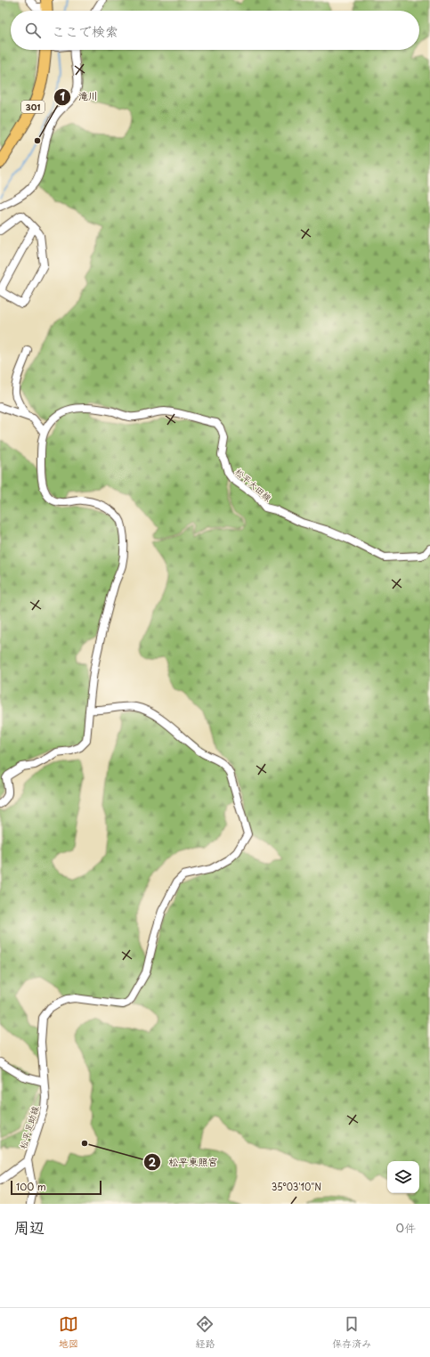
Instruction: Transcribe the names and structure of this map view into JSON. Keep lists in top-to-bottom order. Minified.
{"streets":{"highway":["301"],"street":["松平大田線","松平足助線"]},"places":["滝川","松平東照宮"],"scale_bar":"100 m","page":{"search":"ここで検索","scale":"100 m","heading":["周辺","0件"],"nav":["地図","経路","保存済み"]},"coordinates":["35°03'10\"N"]}
